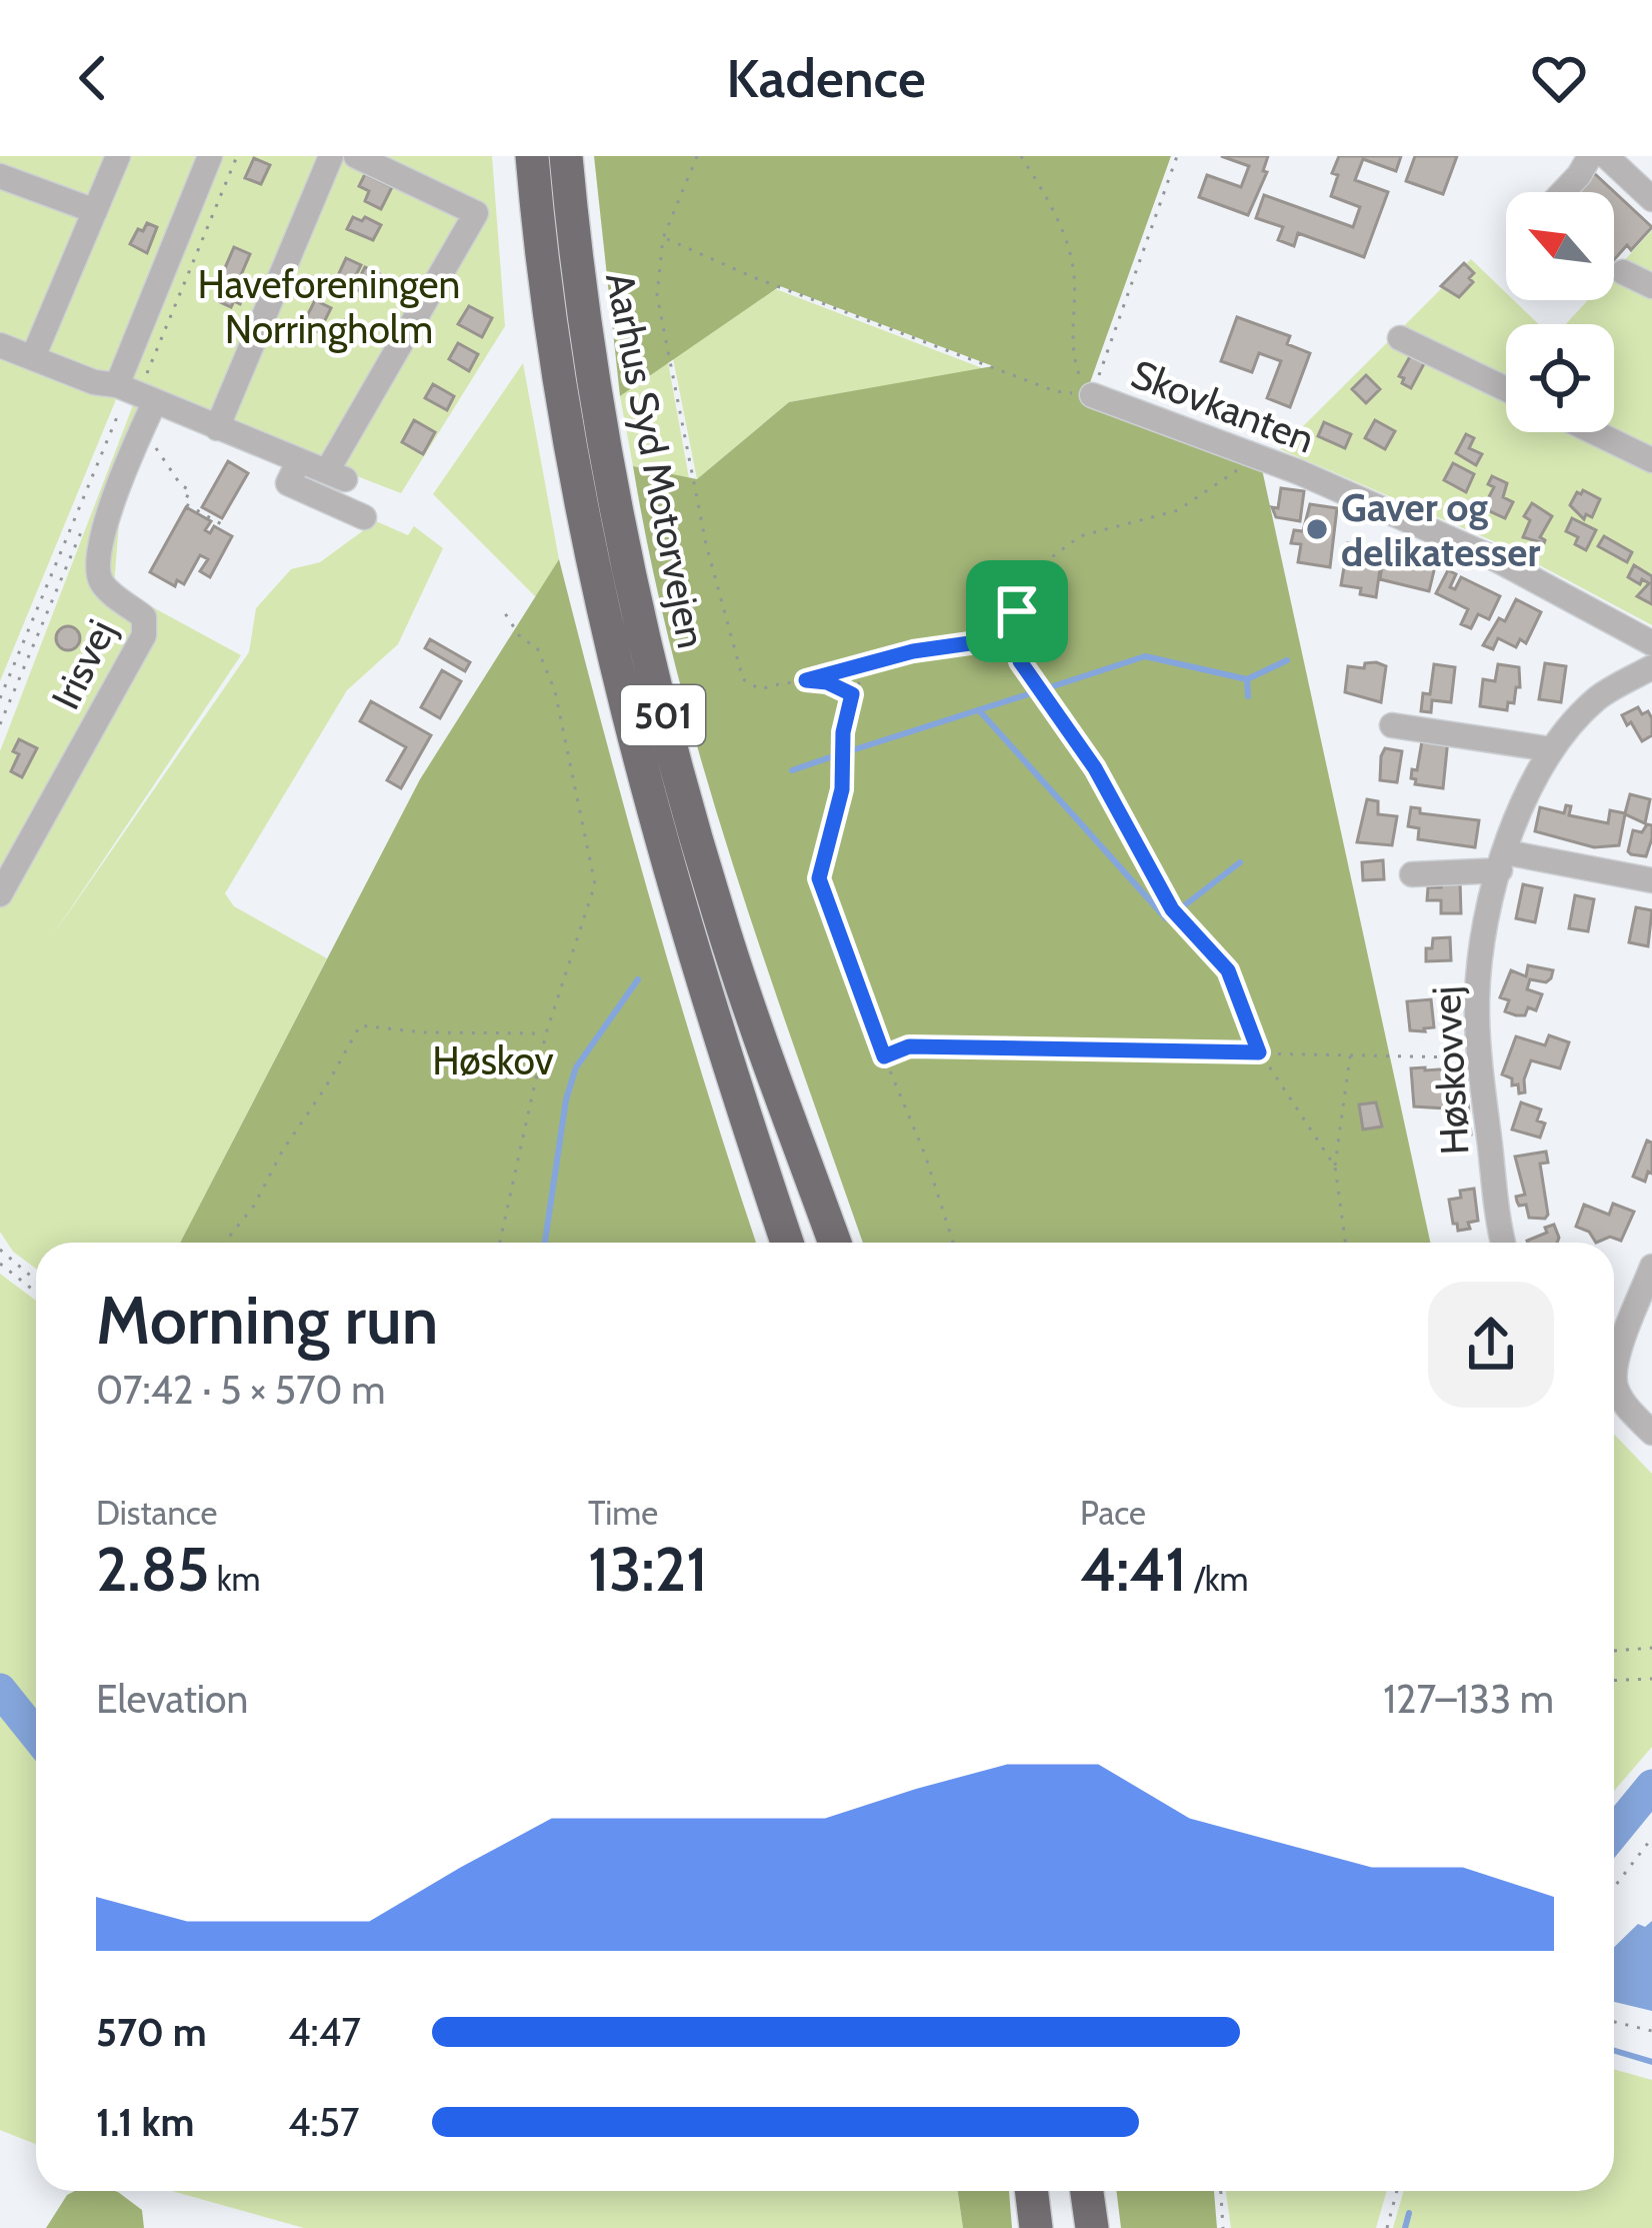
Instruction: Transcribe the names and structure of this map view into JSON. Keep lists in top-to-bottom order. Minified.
{"streets":{"highway":["Aarhus Syd Motorvejen","501"],"street":["Skovkanten","Irisvej","Høskovvej"]},"parks":["Haveforeningen Norringholm","Høskov"],"places":["Gaver og delikatesser"],"north":"top left","page":{"header":"Kadence","heading":["Morning run","07:42 · 5 × 570 m"],"stats":[["Distance","2.85 km"],["Time","13:21"],["Pace","4:41 /km"]],"chart":["Elevation","127–133 m"],"list":[{"name":"570 m","note":"4:47"},{"name":"1.1 km","note":"4:57"}]}}
